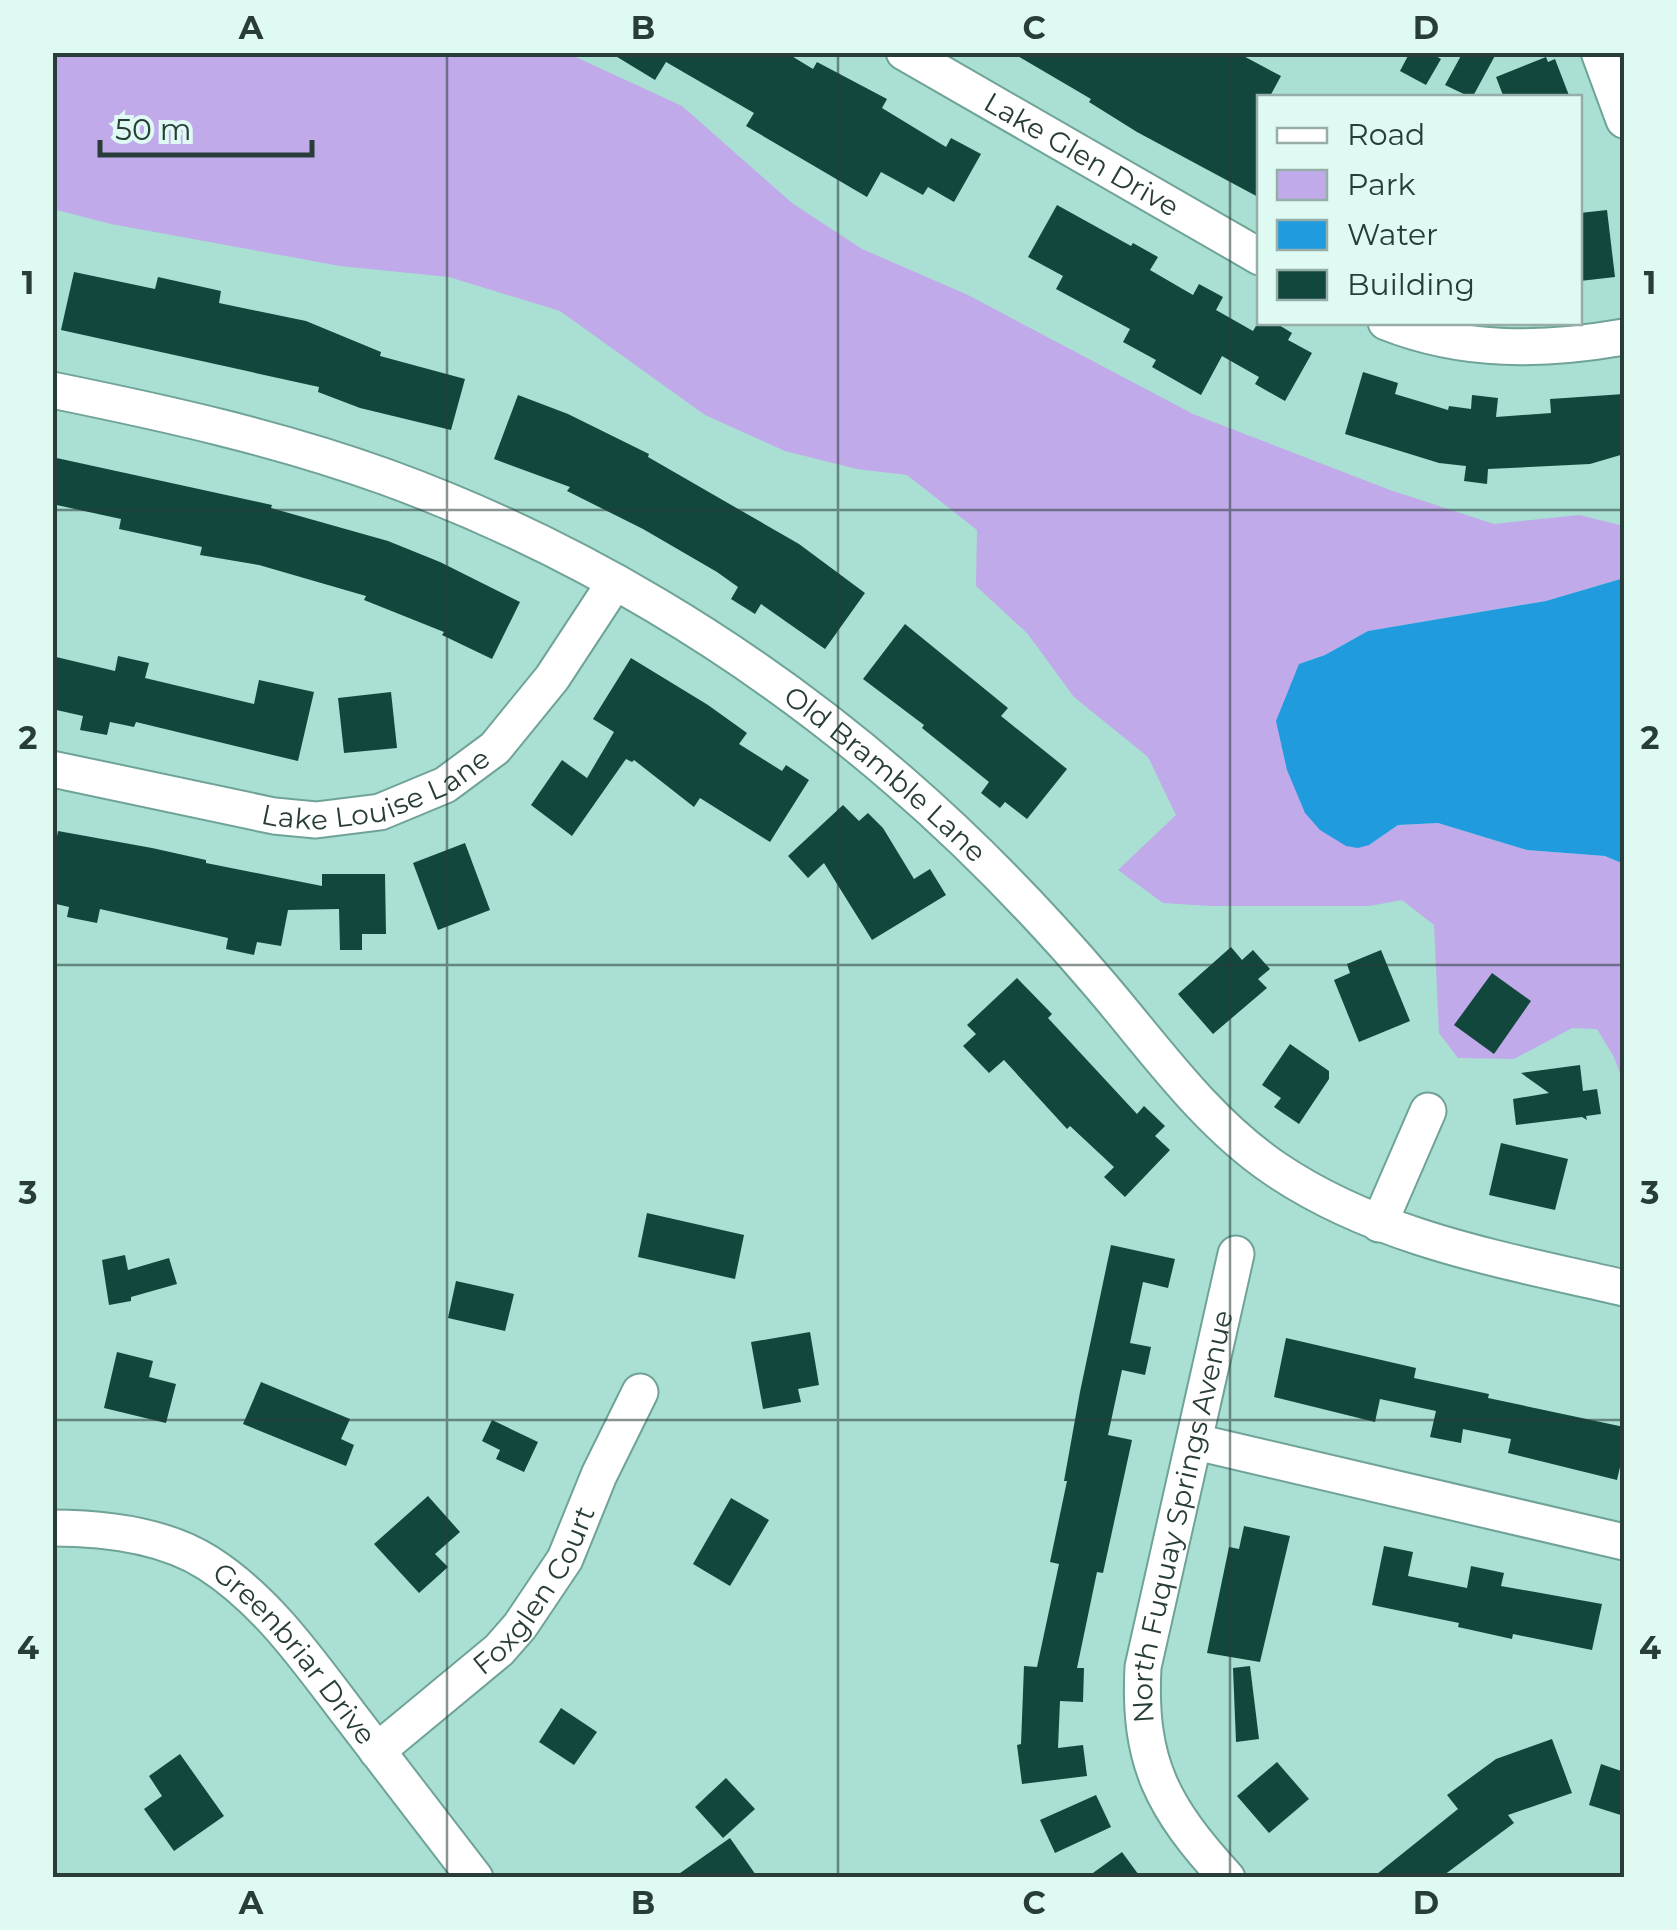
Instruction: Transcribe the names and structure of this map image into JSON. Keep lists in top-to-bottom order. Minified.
{"streets":{"street":["Lake Glen Drive","Old Bramble Lane","Lake Louise Lane","North Fuquay Springs Avenue","Foxglen Court","Greenbriar Drive"]},"crossings":[["Old Bramble Lane","Lake Louise Lane"],["Foxglen Court","Greenbriar Drive"]],"legend":["Road","Park","Water","Building"],"scale_bar":"50 m","grid":{"columns":["A","B","C","D"],"rows":["1","2","3","4"]}}
